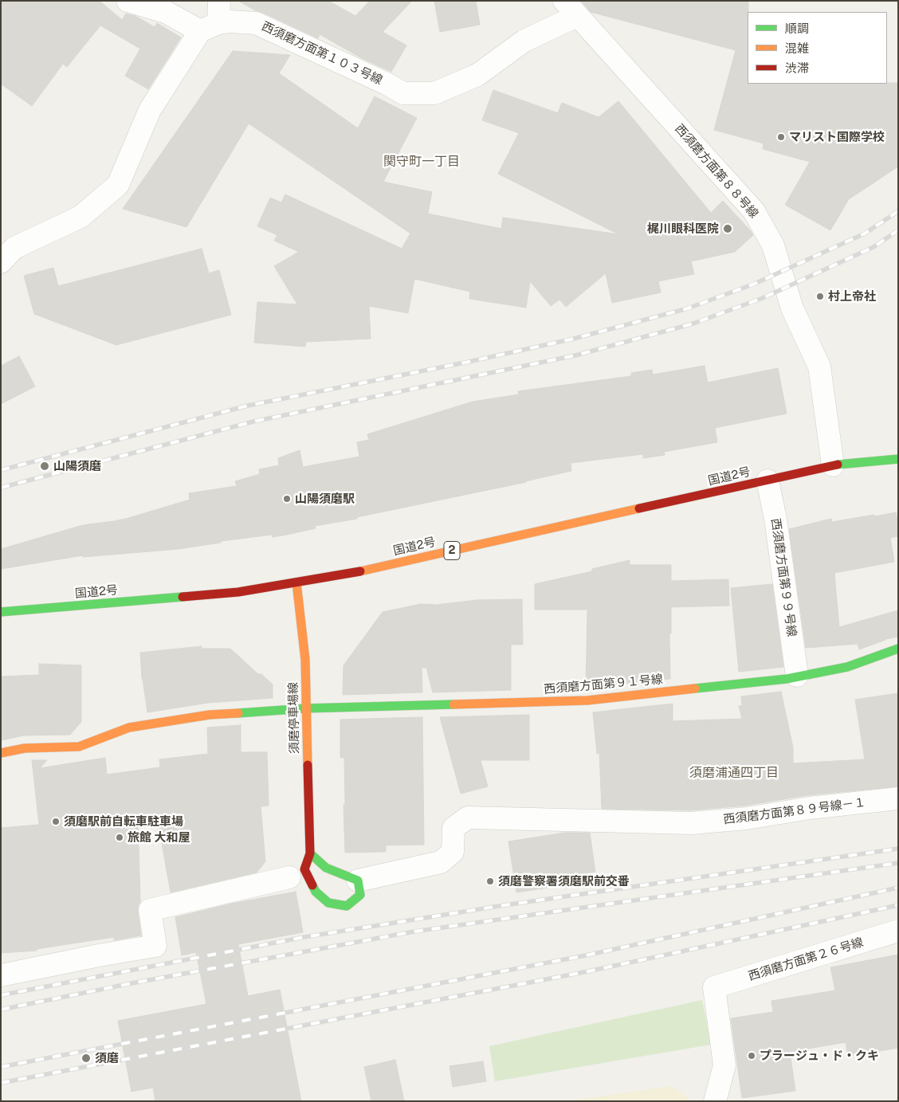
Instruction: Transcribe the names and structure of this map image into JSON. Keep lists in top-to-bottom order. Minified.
{"streets":{"main road":["国道2号","2","西須磨方面第９１号線","須磨停車場線"],"street":["西須磨方面第１０３号線","西須磨方面第８８号線","西須磨方面第９９号線","西須磨方面第８９号線－１","西須磨方面第２６号線"]},"crossings":[["西須磨方面第１０３号線","西須磨方面第８８号線"],["西須磨方面第８８号線","国道2号"],["国道2号","西須磨方面第９９号線"],["国道2号","須磨停車場線"],["西須磨方面第９９号線","西須磨方面第９１号線"],["西須磨方面第９１号線","須磨停車場線"],["須磨停車場線","西須磨方面第８９号線－１"]],"districts":["関守町一丁目","須磨浦通四丁目"],"places":["マリスト国際学校","梶川眼科医院","村上帝社","山陽須磨","山陽須磨駅","須磨駅前自転車駐車場","旅館 大和屋","須磨警察署須磨駅前交番","プラージュ・ド・クキ","須磨"],"legend":["順調","混雑","渋滞"]}
